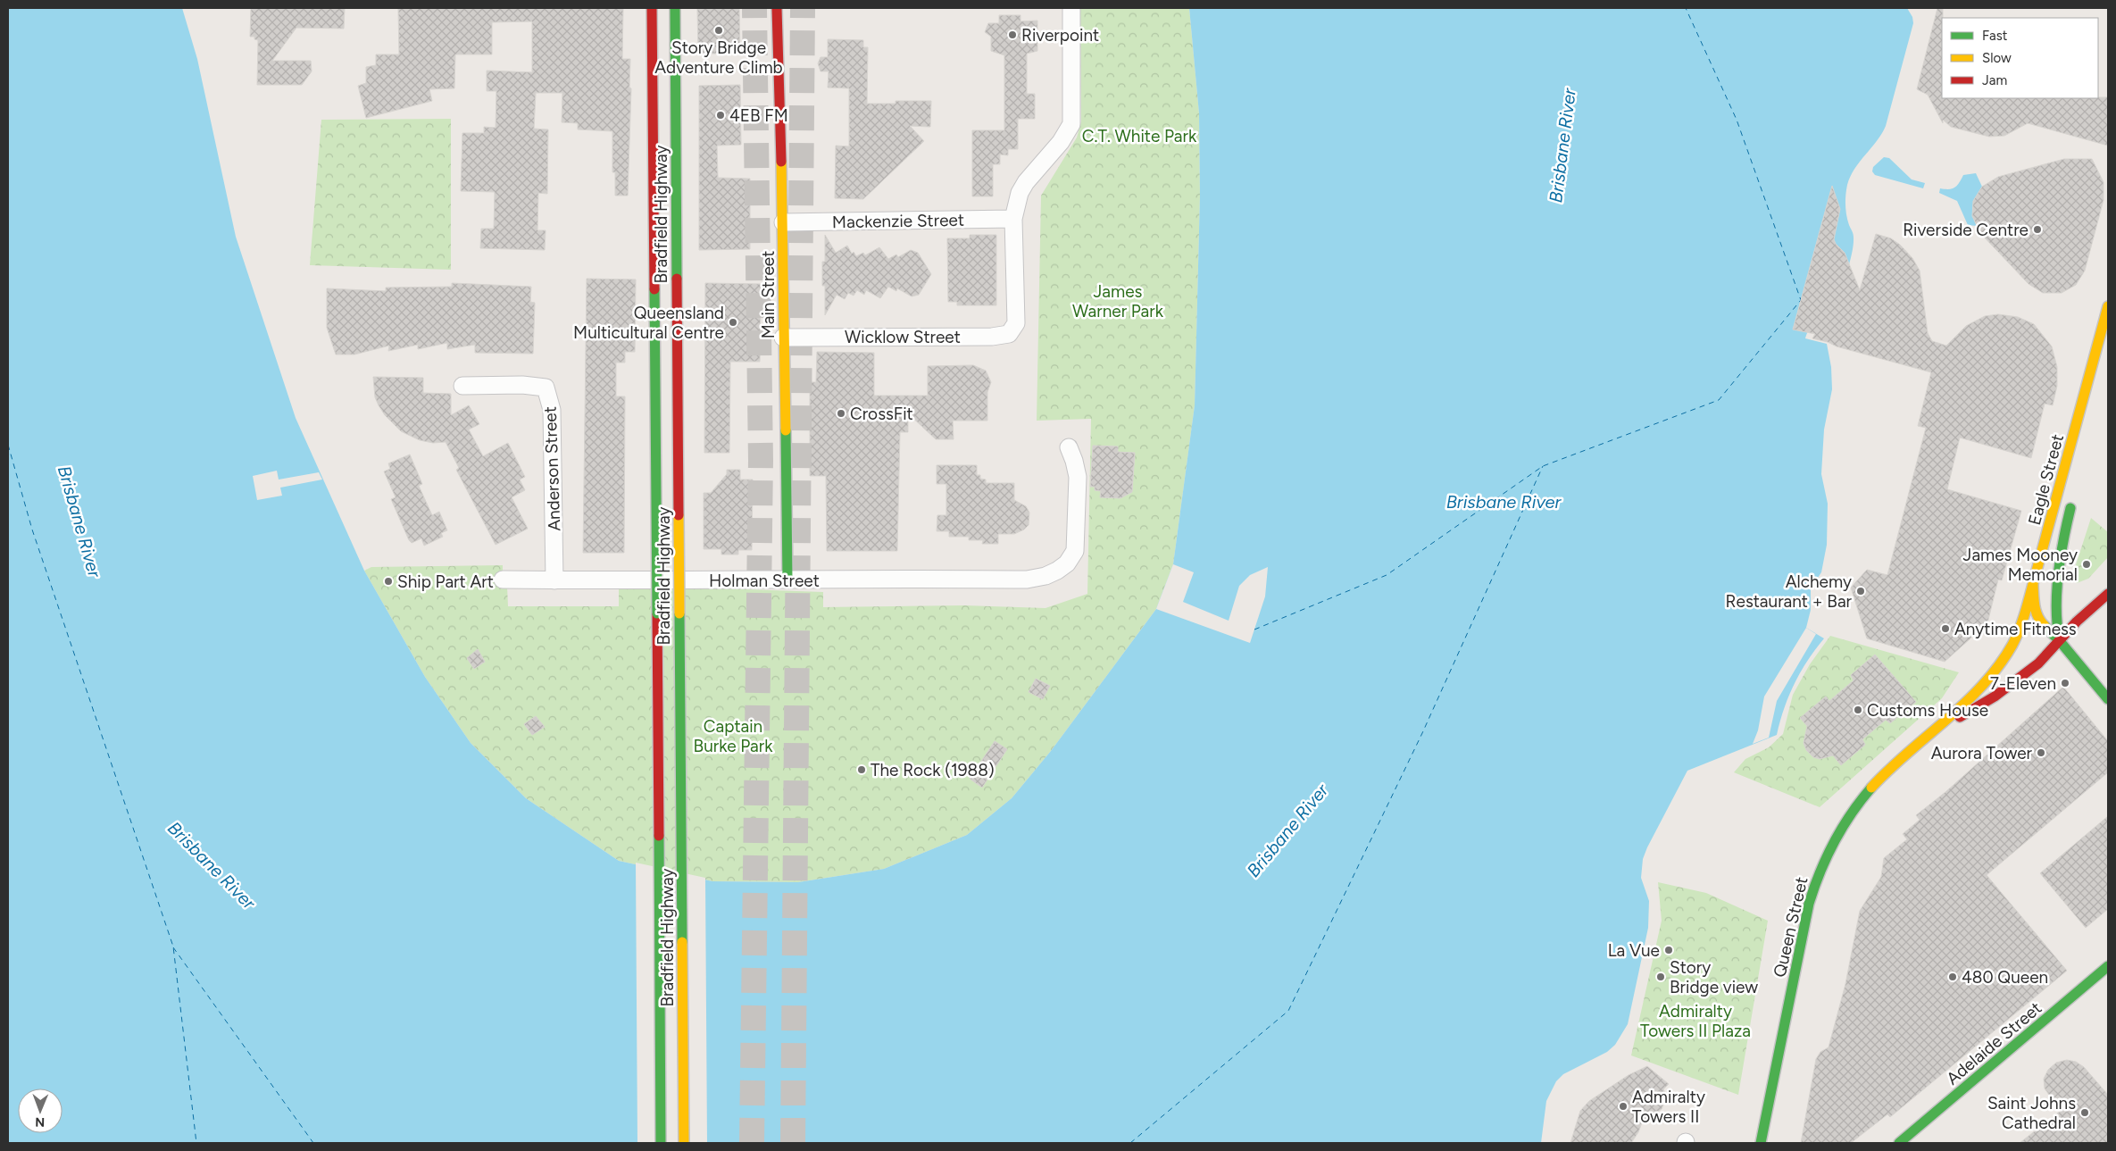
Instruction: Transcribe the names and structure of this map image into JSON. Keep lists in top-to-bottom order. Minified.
{"streets":{"main road":["Bradfield Highway","Main Street","Eagle Street","Queen Street","Adelaide Street"],"street":["Mackenzie Street","Wicklow Street","Anderson Street","Holman Street"]},"crossings":[["Mackenzie Street","Main Street"],["Mackenzie Street","Wicklow Street"],["Main Street","Wicklow Street"],["Main Street","Holman Street"],["Anderson Street","Holman Street"],["Eagle Street","Queen Street"]],"water":["Brisbane River"],"parks":["C.T. White Park","James Warner Park","Captain Burke Park","Admiralty Towers II Plaza"],"places":["Story Bridge Adventure Climb","Riverpoint","4EB FM","Riverside Centre","Queensland Multicultural Centre","CrossFit","James Mooney Memorial","Ship Part Art","Alchemy Restaurant + Bar","Anytime Fitness","7-Eleven","Customs House","Aurora Tower","The Rock (1988)","La Vue","Story Bridge view","480 Queen","Admiralty Towers II","Saint Johns Cathedral"],"legend":["Fast","Slow","Jam"],"north":"bottom"}
